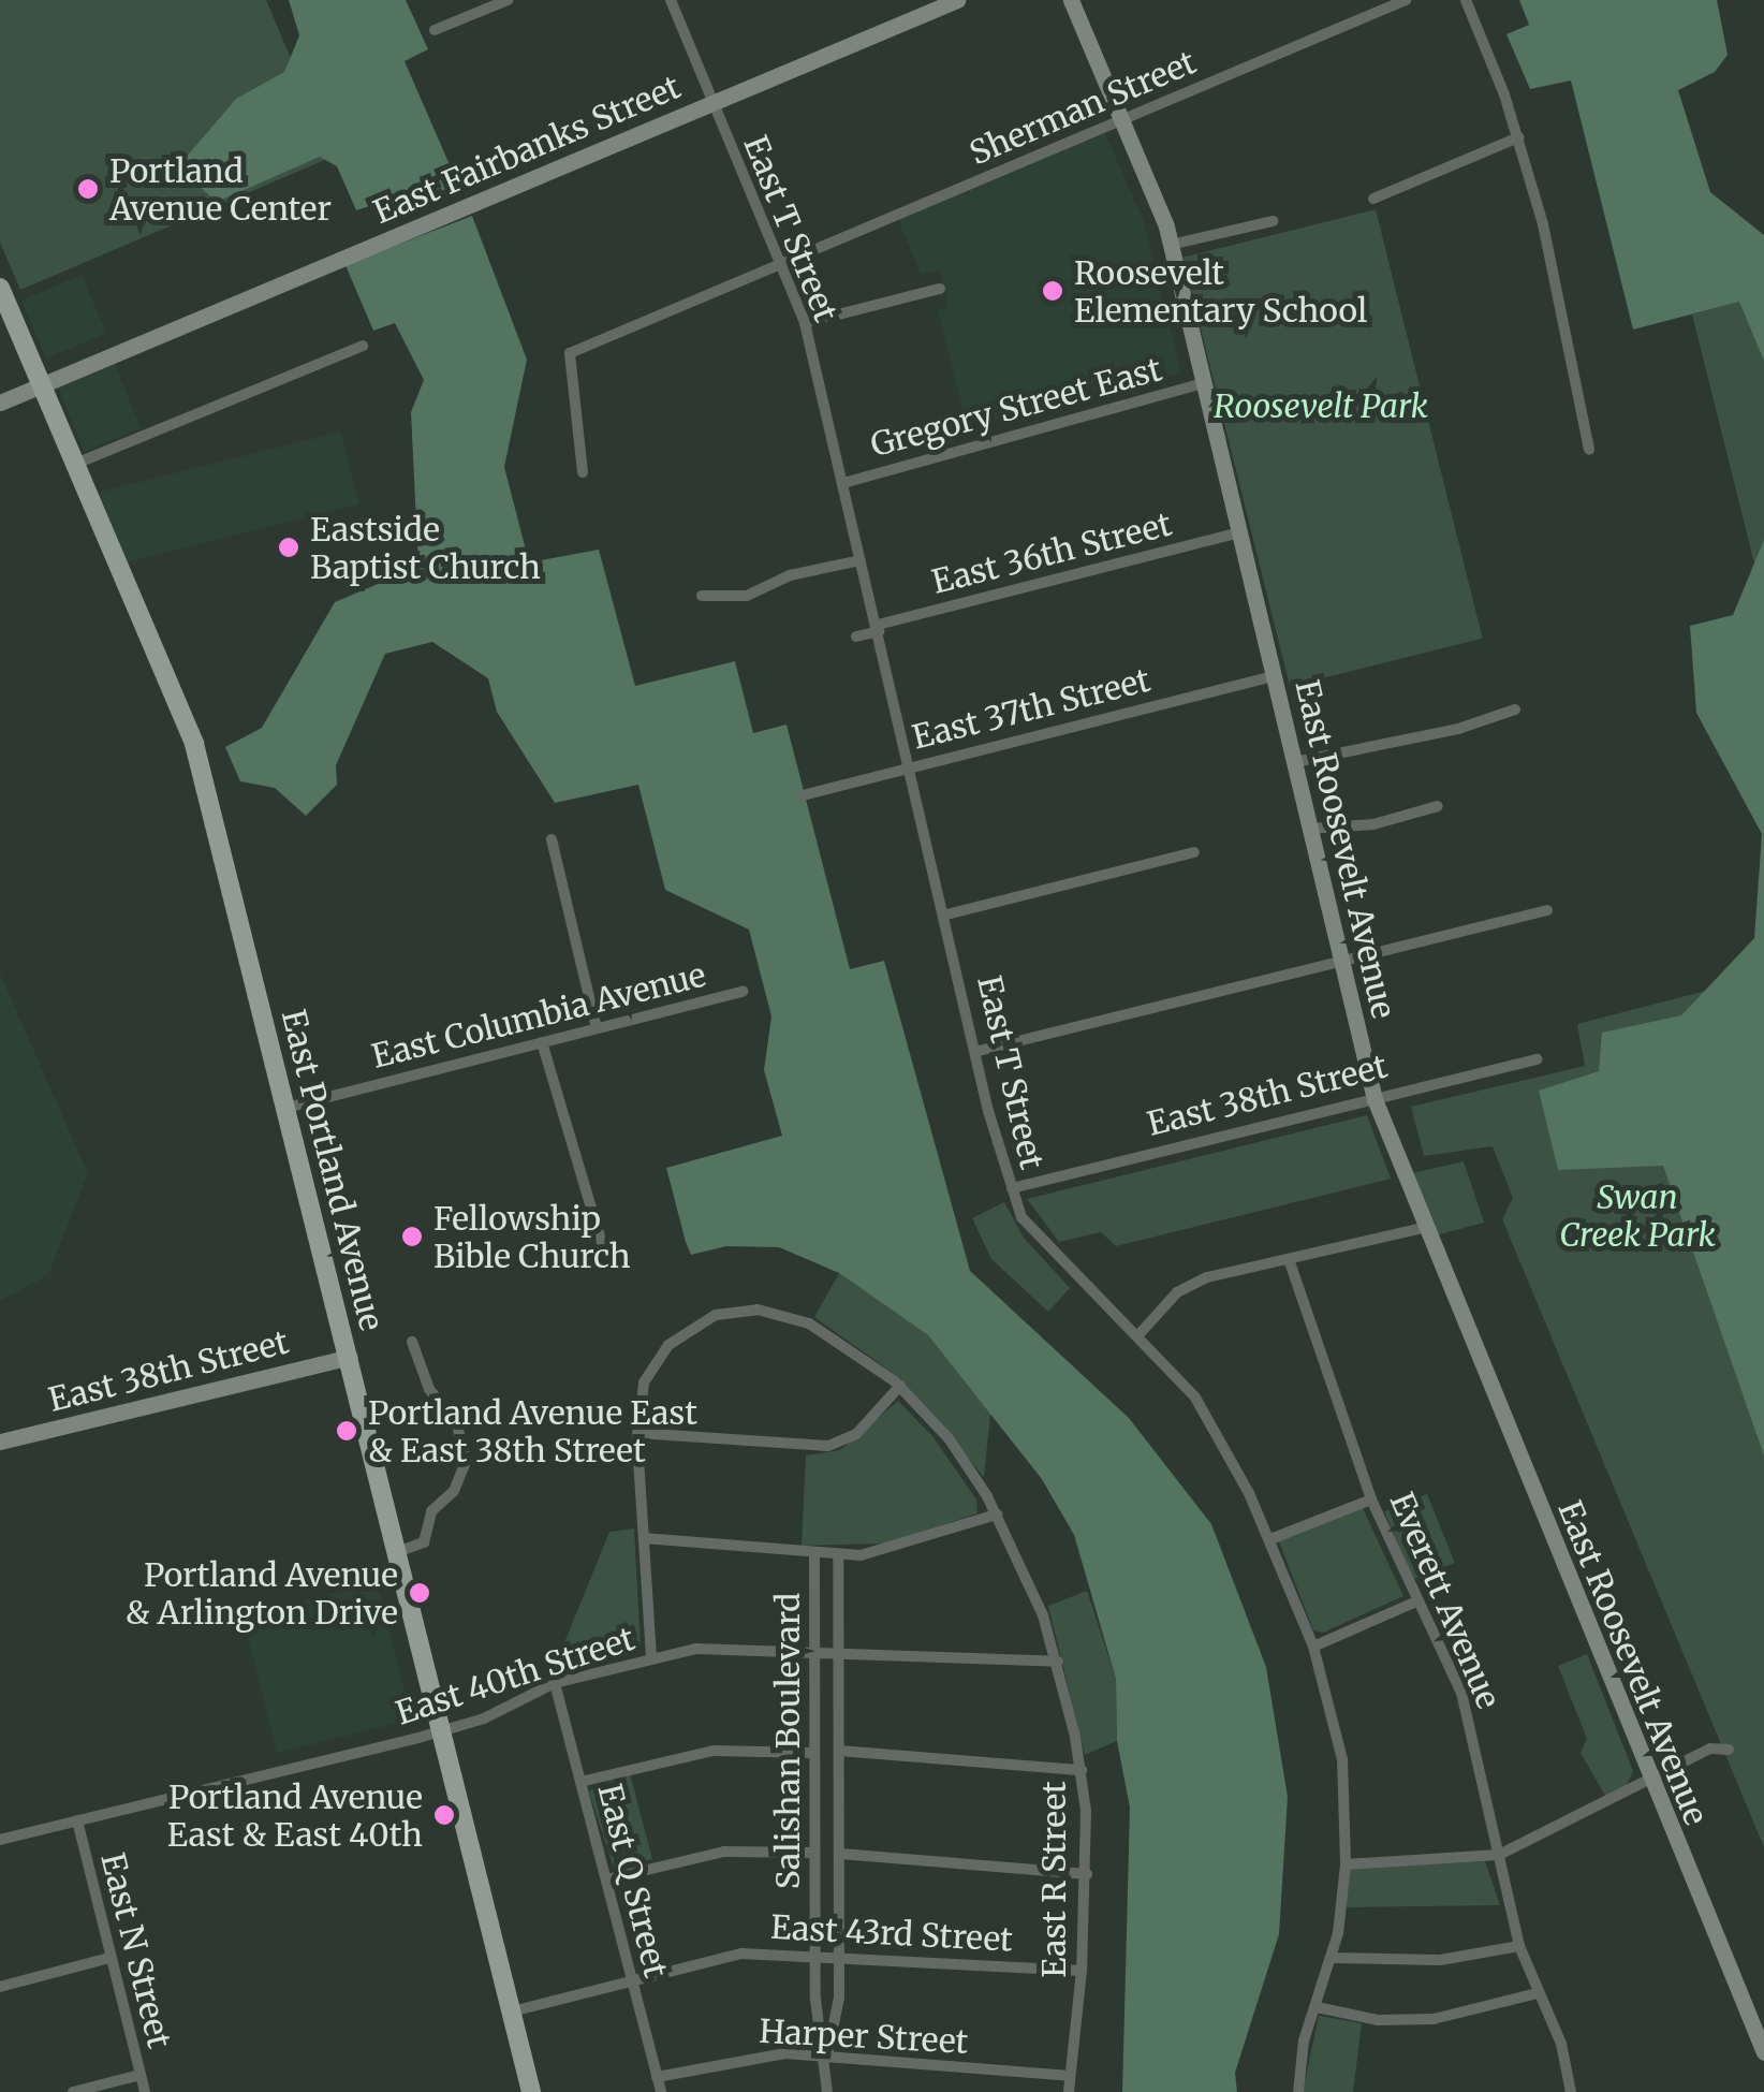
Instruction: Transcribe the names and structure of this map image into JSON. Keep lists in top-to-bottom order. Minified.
{"streets":{"main road":["East Portland Avenue"],"street":["Sherman Street","East Fairbanks Street","East T Street","Gregory Street East","East 36th Street","East 37th Street","East Roosevelt Avenue","East Columbia Avenue","East 38th Street","Everett Avenue","East 40th Street","Salishan Boulevard","East R Street","East Q Street","East 43rd Street","East N Street","Harper Street"]},"crossings":[["Sherman Street","East T Street"],["Sherman Street","East Roosevelt Avenue"],["East Fairbanks Street","East T Street"],["East Fairbanks Street","East Portland Avenue"],["East T Street","Gregory Street East"],["East T Street","East 36th Street"],["East T Street","East 37th Street"],["East T Street","East 38th Street"],["Gregory Street East","East Roosevelt Avenue"],["East 36th Street","East Roosevelt Avenue"],["East 37th Street","East Roosevelt Avenue"],["East Roosevelt Avenue","East 38th Street"],["East Columbia Avenue","East Portland Avenue"],["East 38th Street","East Portland Avenue"],["East Portland Avenue","East 40th Street"],["East Portland Avenue","East 43rd Street"],["East 40th Street","Salishan Boulevard"],["East 40th Street","East R Street"],["East 40th Street","East Q Street"],["East 40th Street","East N Street"],["Salishan Boulevard","East 43rd Street"],["Salishan Boulevard","Harper Street"],["East R Street","East 43rd Street"],["East R Street","Harper Street"],["East Q Street","East 43rd Street"],["East Q Street","Harper Street"]],"parks":["Roosevelt Park","Swan Creek Park"],"places":["Portland Avenue Center","Roosevelt Elementary School","Eastside Baptist Church","Fellowship Bible Church","Portland Avenue East & East 38th Street","Portland Avenue & Arlington Drive","Portland Avenue East & East 40th"]}
